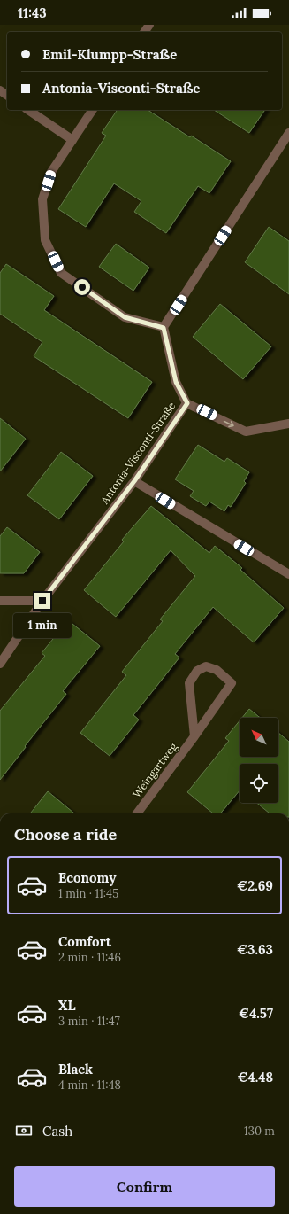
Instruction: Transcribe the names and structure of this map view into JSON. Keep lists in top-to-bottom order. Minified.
{"streets":{"street":["Antonia-Visconti-Straße","Weingartweg"]},"north":"top left","page":{"status":"11:43","banner":["Emil-Klumpp-Straße","Antonia-Visconti-Straße"],"bubble":"1 min","heading":"Choose a ride","list":[{"name":"Economy","note":"1 min · 11:45","value":"€2.69"},{"name":"Comfort","note":"2 min · 11:46","value":"€3.63"},{"name":"XL","note":"3 min · 11:47","value":"€4.57"},{"name":"Black","note":"4 min · 11:48","value":"€4.48"}],"pay":["Cash","130 m"],"buttons":"Confirm"}}
